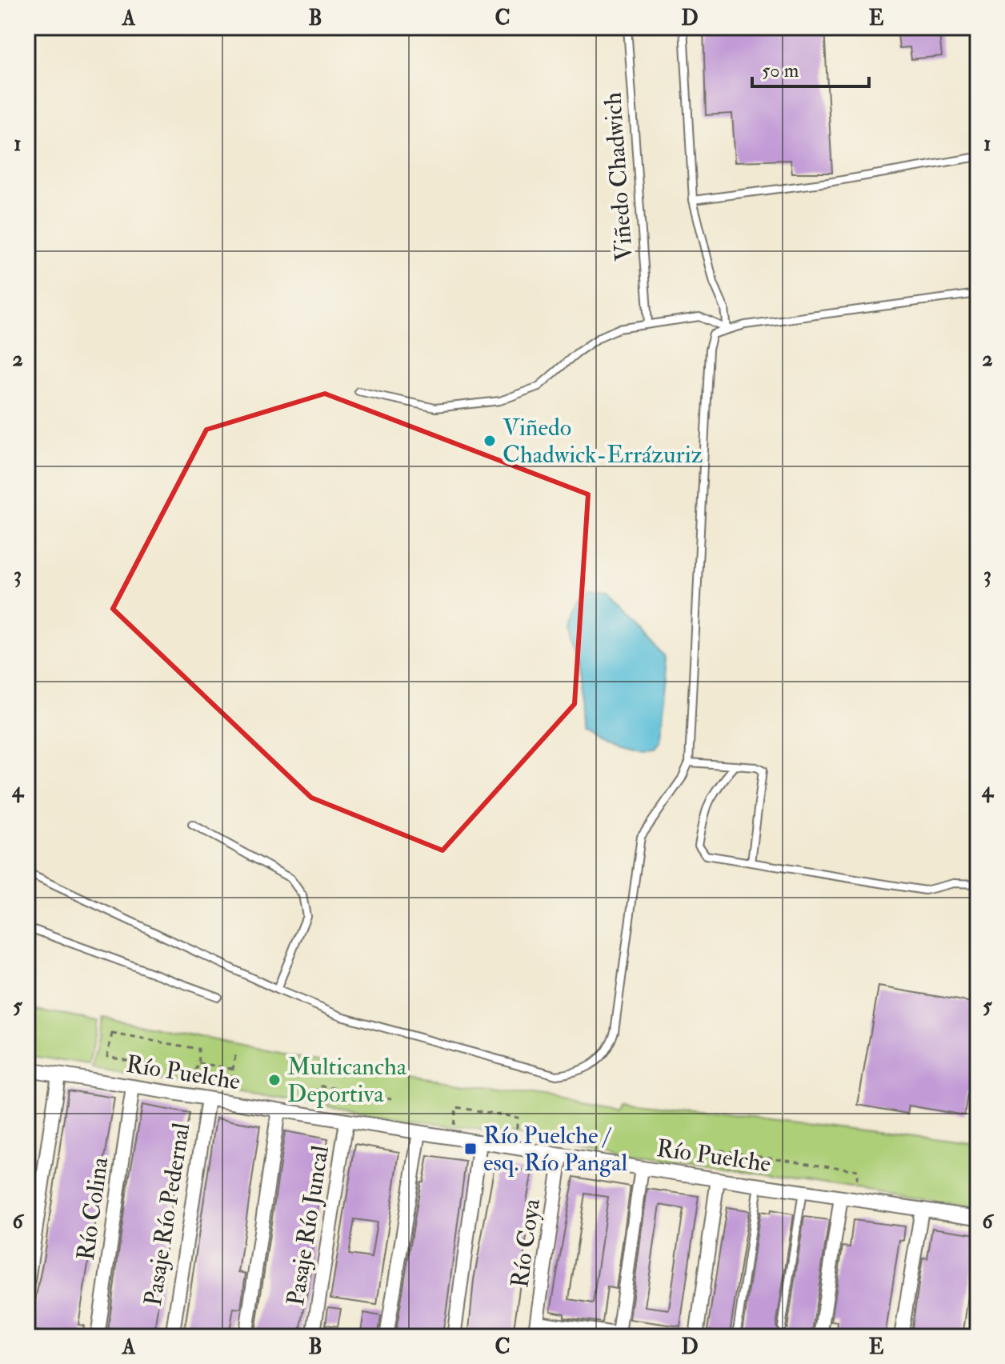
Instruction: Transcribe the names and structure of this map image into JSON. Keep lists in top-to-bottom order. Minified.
{"streets":{"street":["Río Puelche","Río Colina","Pasaje Río Pedernal","Pasaje Río Juncal","Río Coya"],"lane":["Viñedo Chadwich"]},"crossings":[["Río Puelche","Río Colina"],["Río Puelche","Pasaje Río Pedernal"],["Río Puelche","Pasaje Río Juncal"],["Río Puelche","Río Coya"]],"places":{"other":["Viñedo Chadwick-Errázuriz","Multicancha Deportiva"],"transit":["Río Puelche / esq. Río Pangal"]},"scale_bar":"50 m","grid":{"columns":["A","B","C","D","E"],"rows":["1","2","3","4","5","6"]}}
